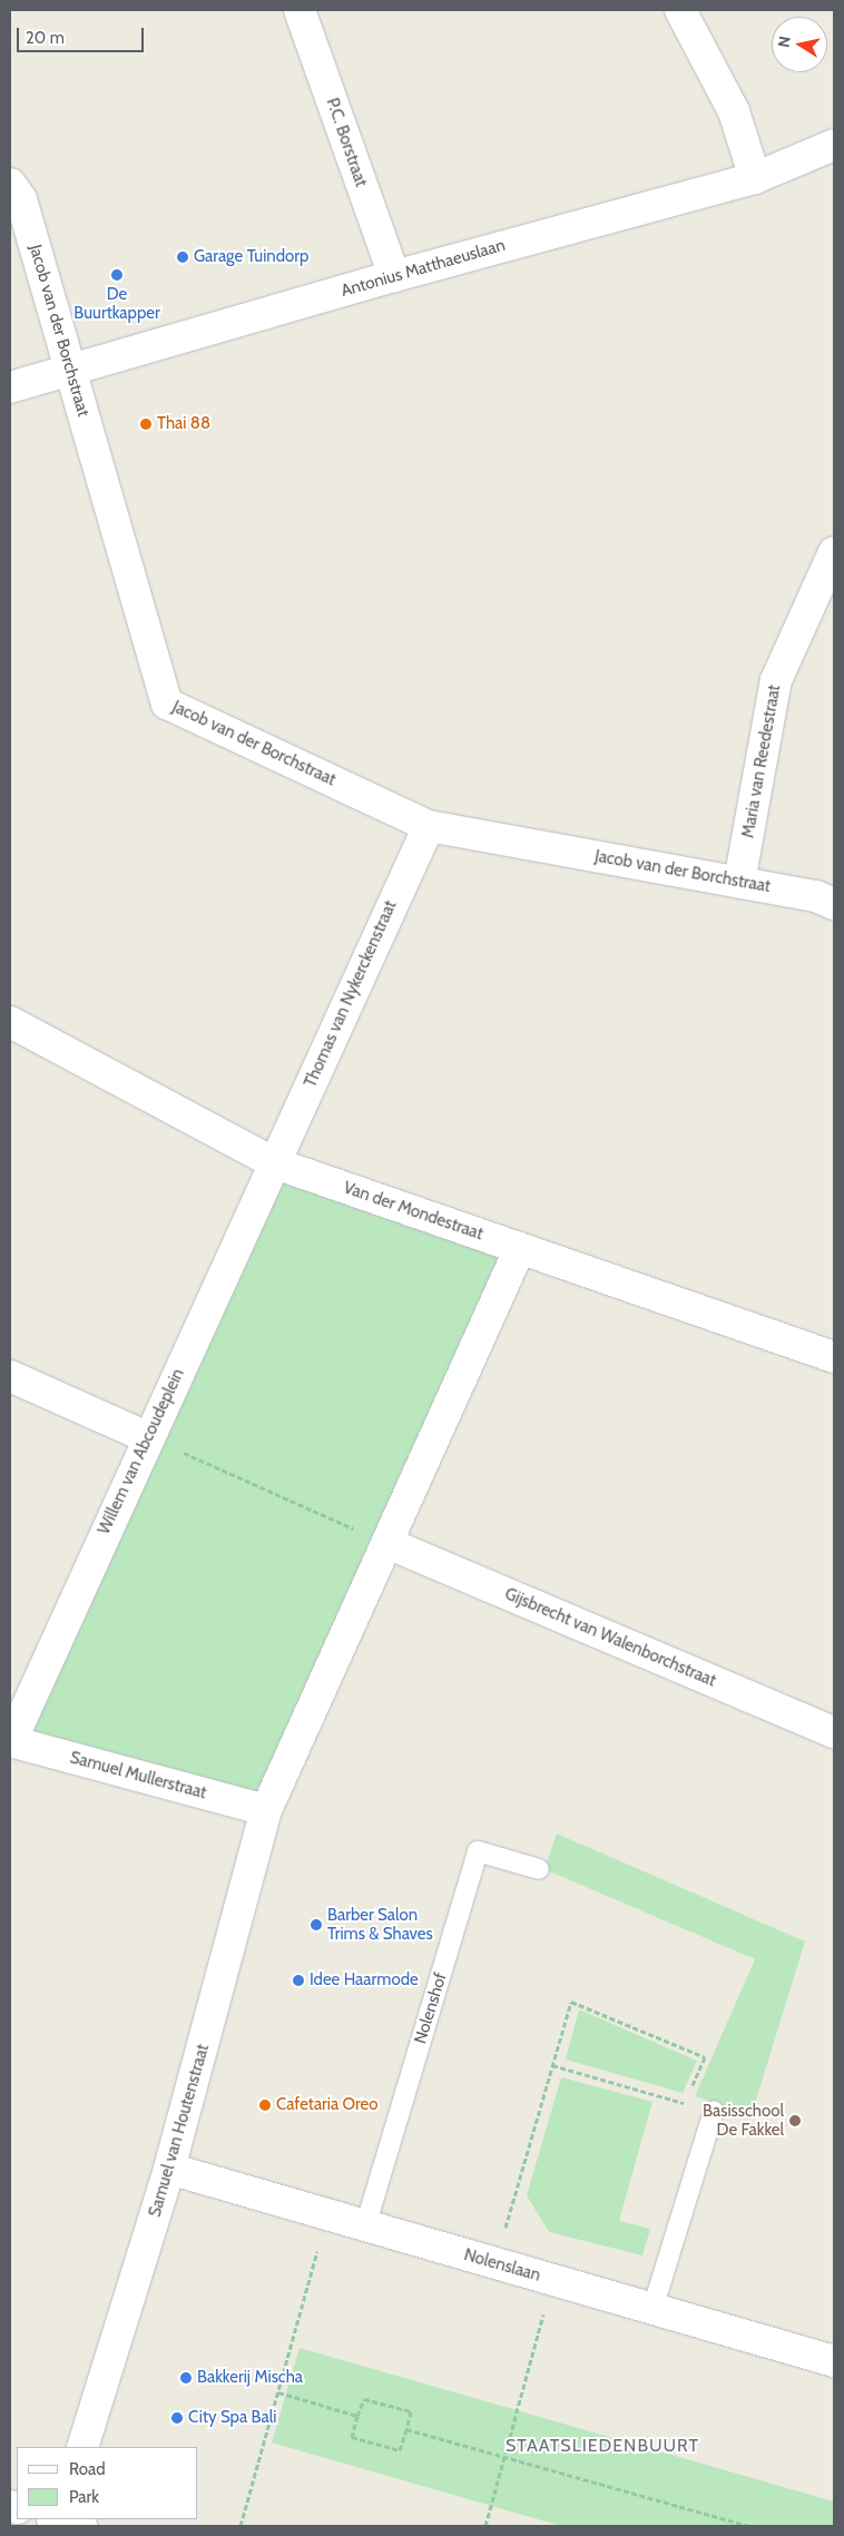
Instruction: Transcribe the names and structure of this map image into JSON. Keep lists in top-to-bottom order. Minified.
{"streets":{"street":["P.C. Borstraat","Antonius Matthaeuslaan","Jacob van der Borchstraat","Maria van Reedestraat","Thomas van Nykerckenstraat","Van der Mondestraat","Willem van Abcoudeplein","Gijsbrecht van Walenborchstraat","Samuel Mullerstraat","Samuel van Houtenstraat","Nolenslaan"],"lane":["Nolenshof"]},"crossings":[["P.C. Borstraat","Antonius Matthaeuslaan"],["Antonius Matthaeuslaan","Jacob van der Borchstraat"],["Jacob van der Borchstraat","Maria van Reedestraat"],["Jacob van der Borchstraat","Thomas van Nykerckenstraat"],["Thomas van Nykerckenstraat","Van der Mondestraat"],["Thomas van Nykerckenstraat","Willem van Abcoudeplein"],["Van der Mondestraat","Willem van Abcoudeplein"],["Willem van Abcoudeplein","Samuel Mullerstraat"],["Samuel Mullerstraat","Samuel van Houtenstraat"],["Nolenshof","Nolenslaan"],["Samuel van Houtenstraat","Nolenslaan"]],"districts":["STAATSLIEDENBUURT"],"places":["Garage Tuindorp","De Buurtkapper","Thai 88","Barber Salon Trims & Shaves","Idee Haarmode","Cafetaria Oreo","Basisschool De Fakkel","Bakkerij Mischa","City Spa Bali"],"legend":["Road","Park"],"scale_bar":"20 m","north":"left"}
